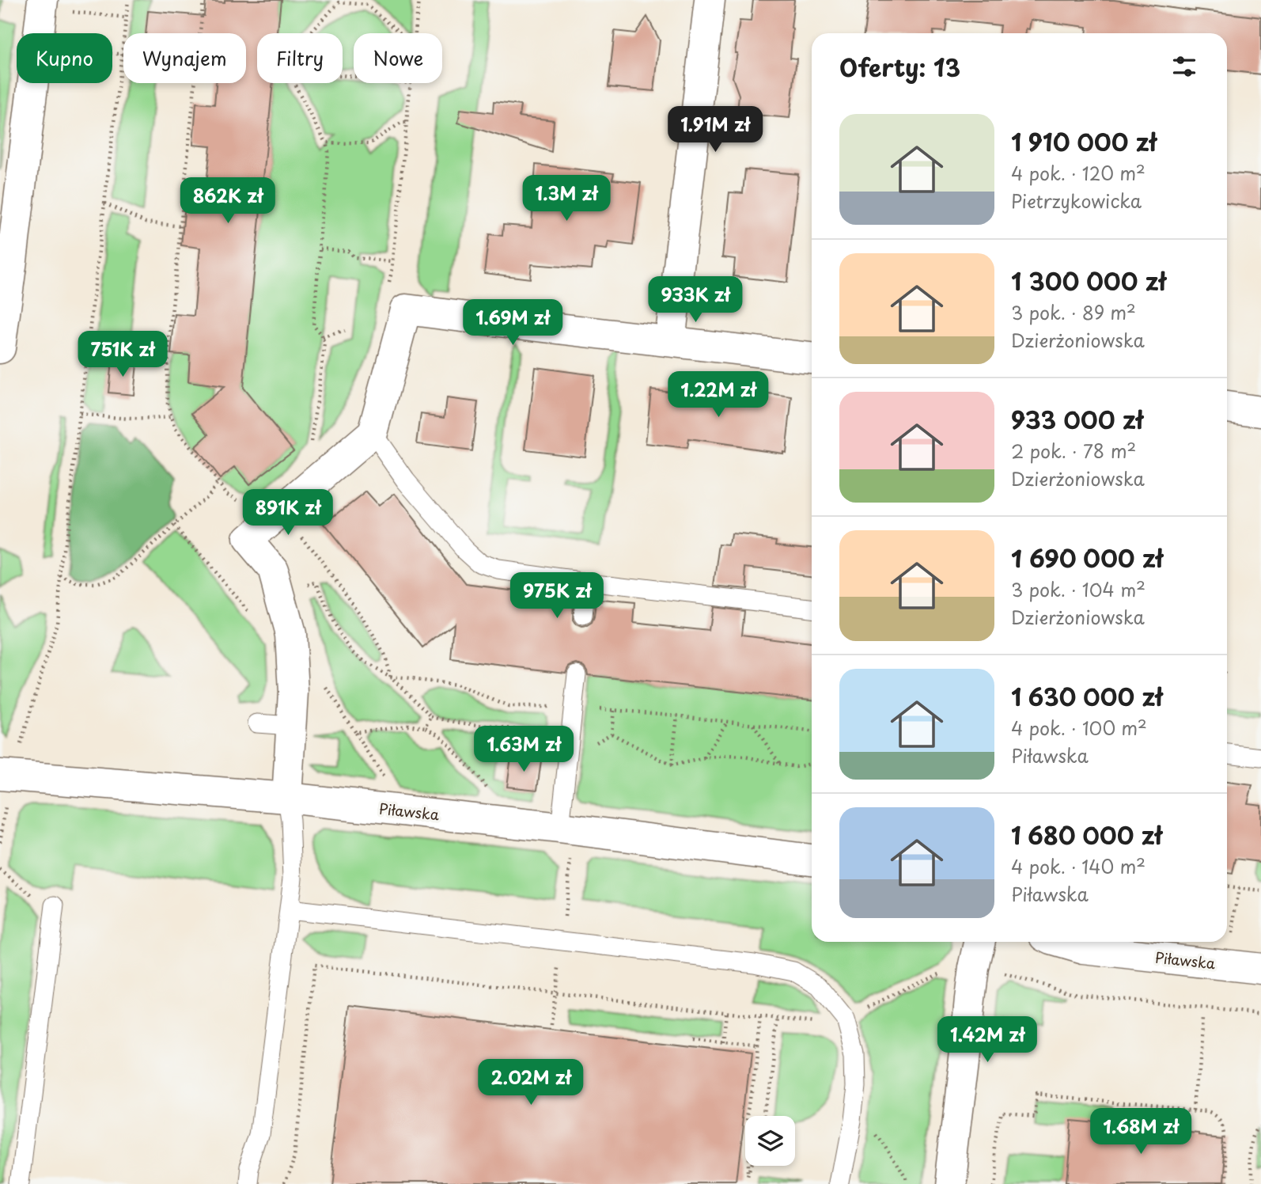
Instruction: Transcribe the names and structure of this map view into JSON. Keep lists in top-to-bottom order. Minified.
{"streets":{"street":["Piławska"]},"page":{"chip":["Kupno","Wynajem","Filtry","Nowe"],"heading":"Oferty: 13","list":[{"name":"1 910 000 zł","note":"4 pok. · 120 m² · Pietrzykowicka"},{"name":"1 300 000 zł","note":"3 pok. · 89 m² · Dzierżoniowska"},{"name":"933 000 zł","note":"2 pok. · 78 m² · Dzierżoniowska"},{"name":"1 690 000 zł","note":"3 pok. · 104 m² · Dzierżoniowska"},{"name":"1 630 000 zł","note":"4 pok. · 100 m² · Piławska"},{"name":"1 680 000 zł","note":"4 pok. · 140 m² · Piławska"}],"price":["1.91M zł","1.3M zł","862K zł","933K zł","1.69M zł","751K zł","1.22M zł","891K zł","975K zł","1.63M zł","1.42M zł","2.02M zł","1.68M zł"]}}
